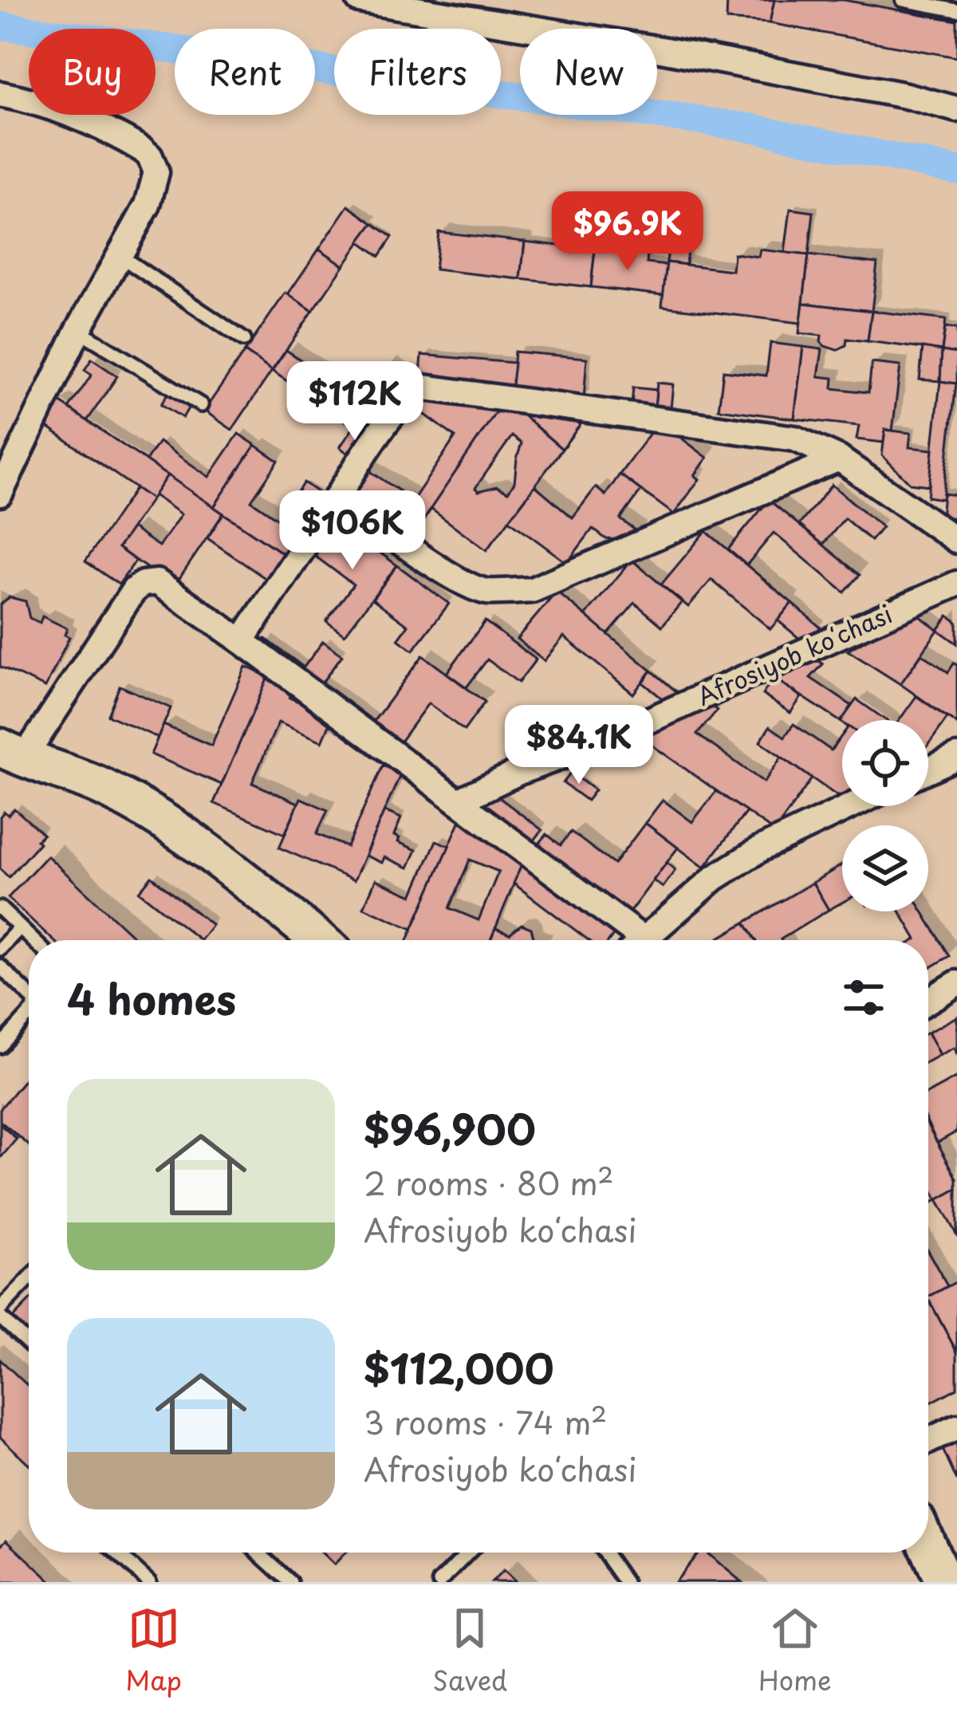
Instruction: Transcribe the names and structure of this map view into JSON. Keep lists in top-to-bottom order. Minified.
{"streets":{"street":["Afrosiyob koʻchasi"]},"page":{"chip":["Buy","Rent","Filters","New"],"price":["$96.9K","$112K","$106K","$84.1K"],"heading":"4 homes","list":[{"name":"$96,900","note":"2 rooms · 80 m² · Afrosiyob koʻchasi"},{"name":"$112,000","note":"3 rooms · 74 m² · Afrosiyob koʻchasi"}],"tabs":["Map","Saved","Home"]}}
